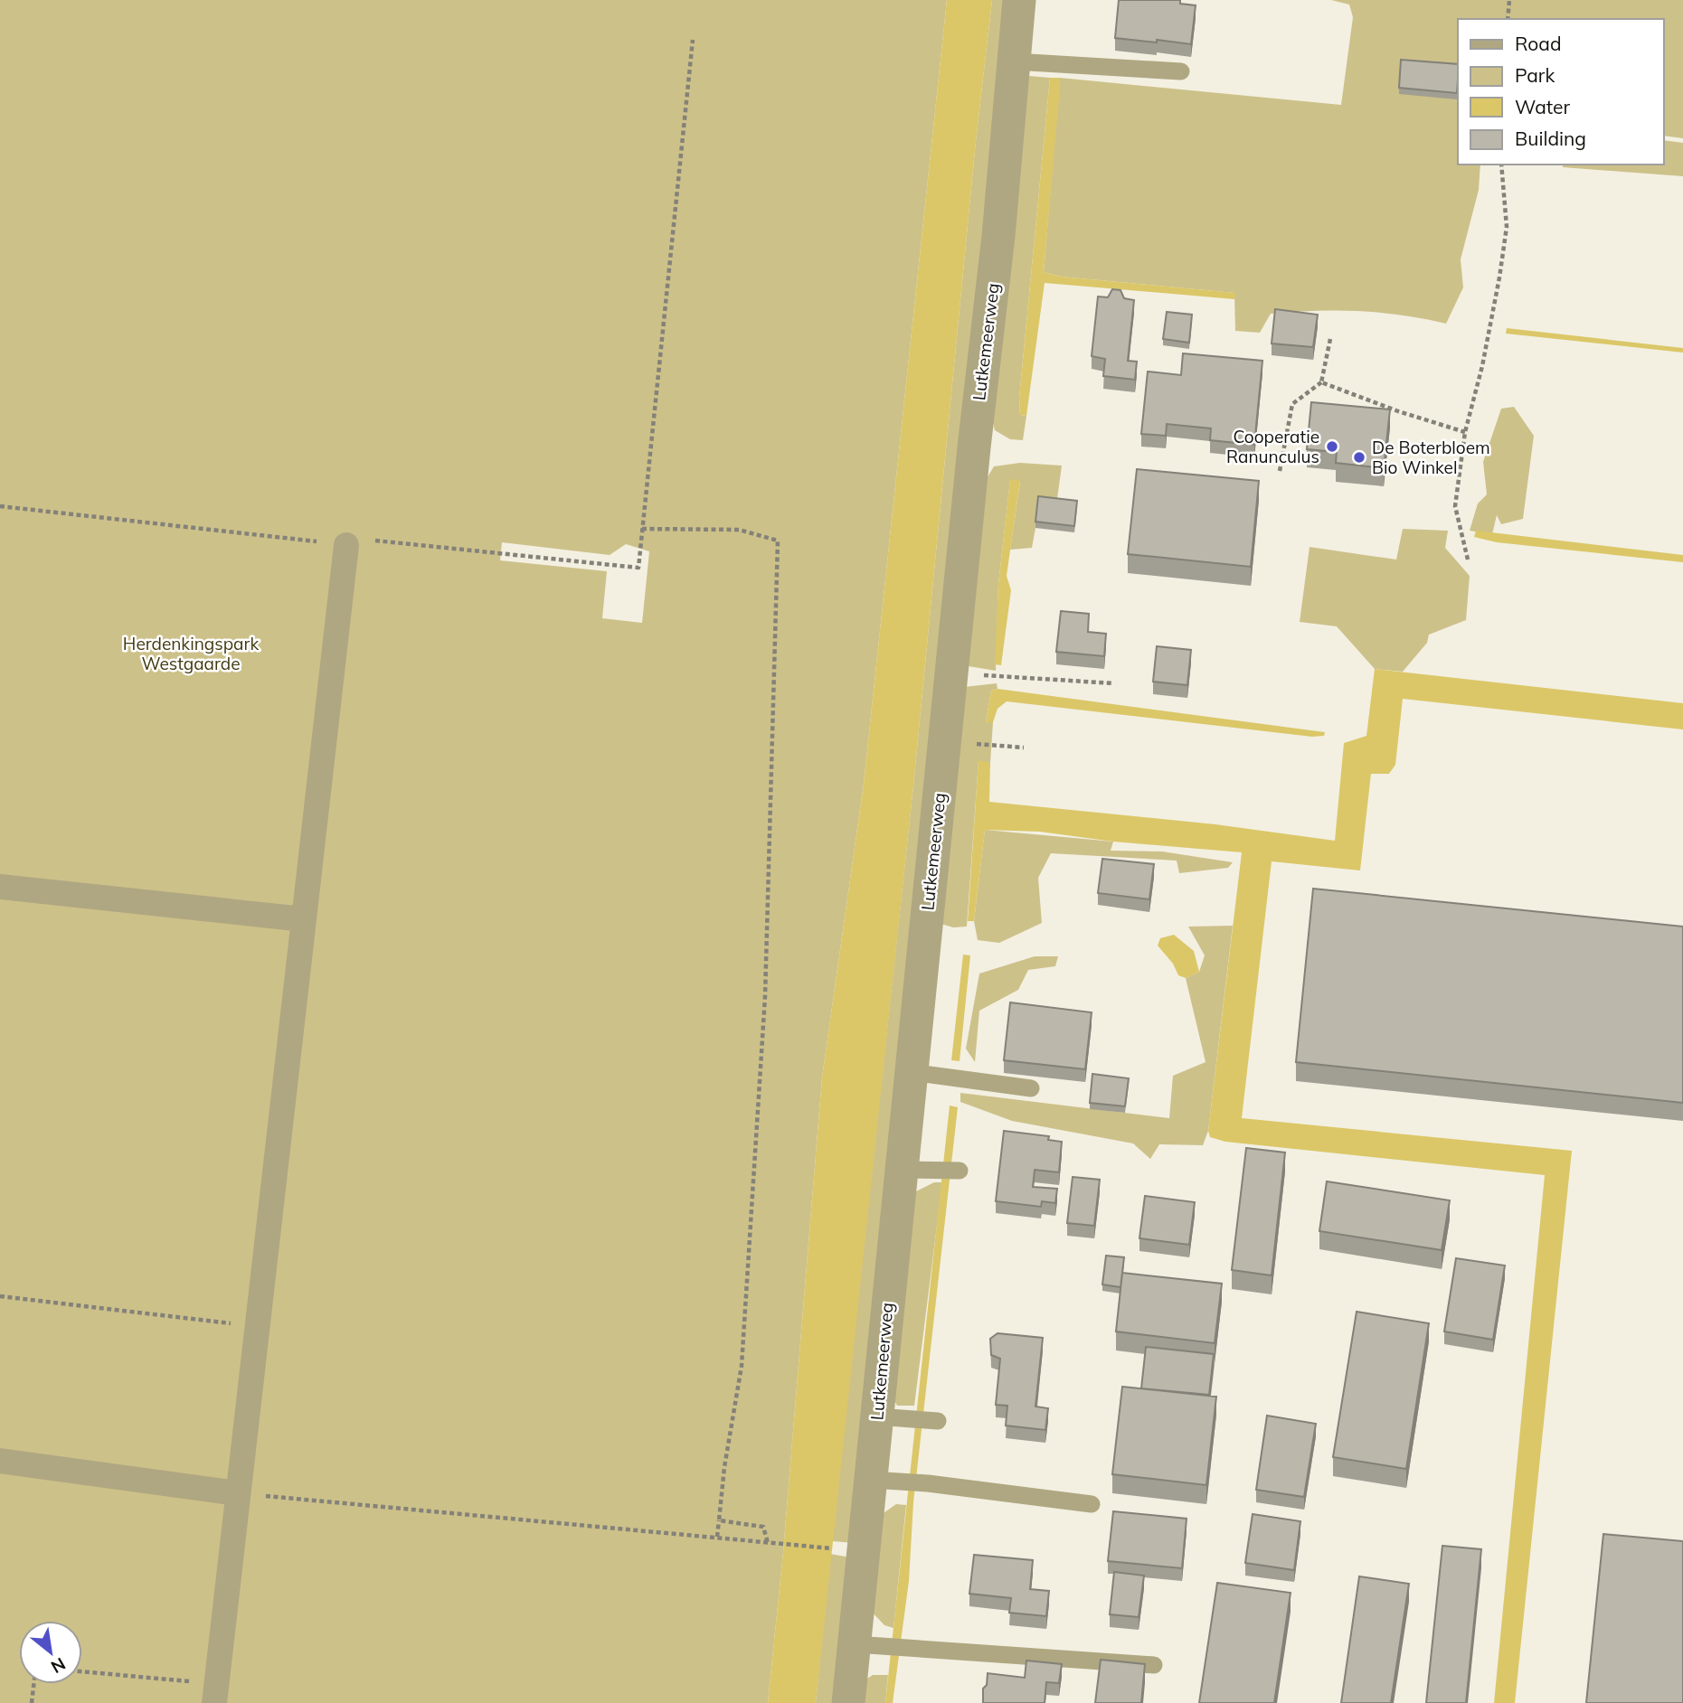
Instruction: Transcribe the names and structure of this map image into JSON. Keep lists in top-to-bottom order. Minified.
{"streets":{"street":["Lutkemeerweg"]},"parks":["Herdenkingspark Westgaarde"],"places":["Cooperatie Ranunculus","De Boterbloem Bio Winkel"],"legend":["Road","Park","Water","Building"],"north":"bottom right"}
